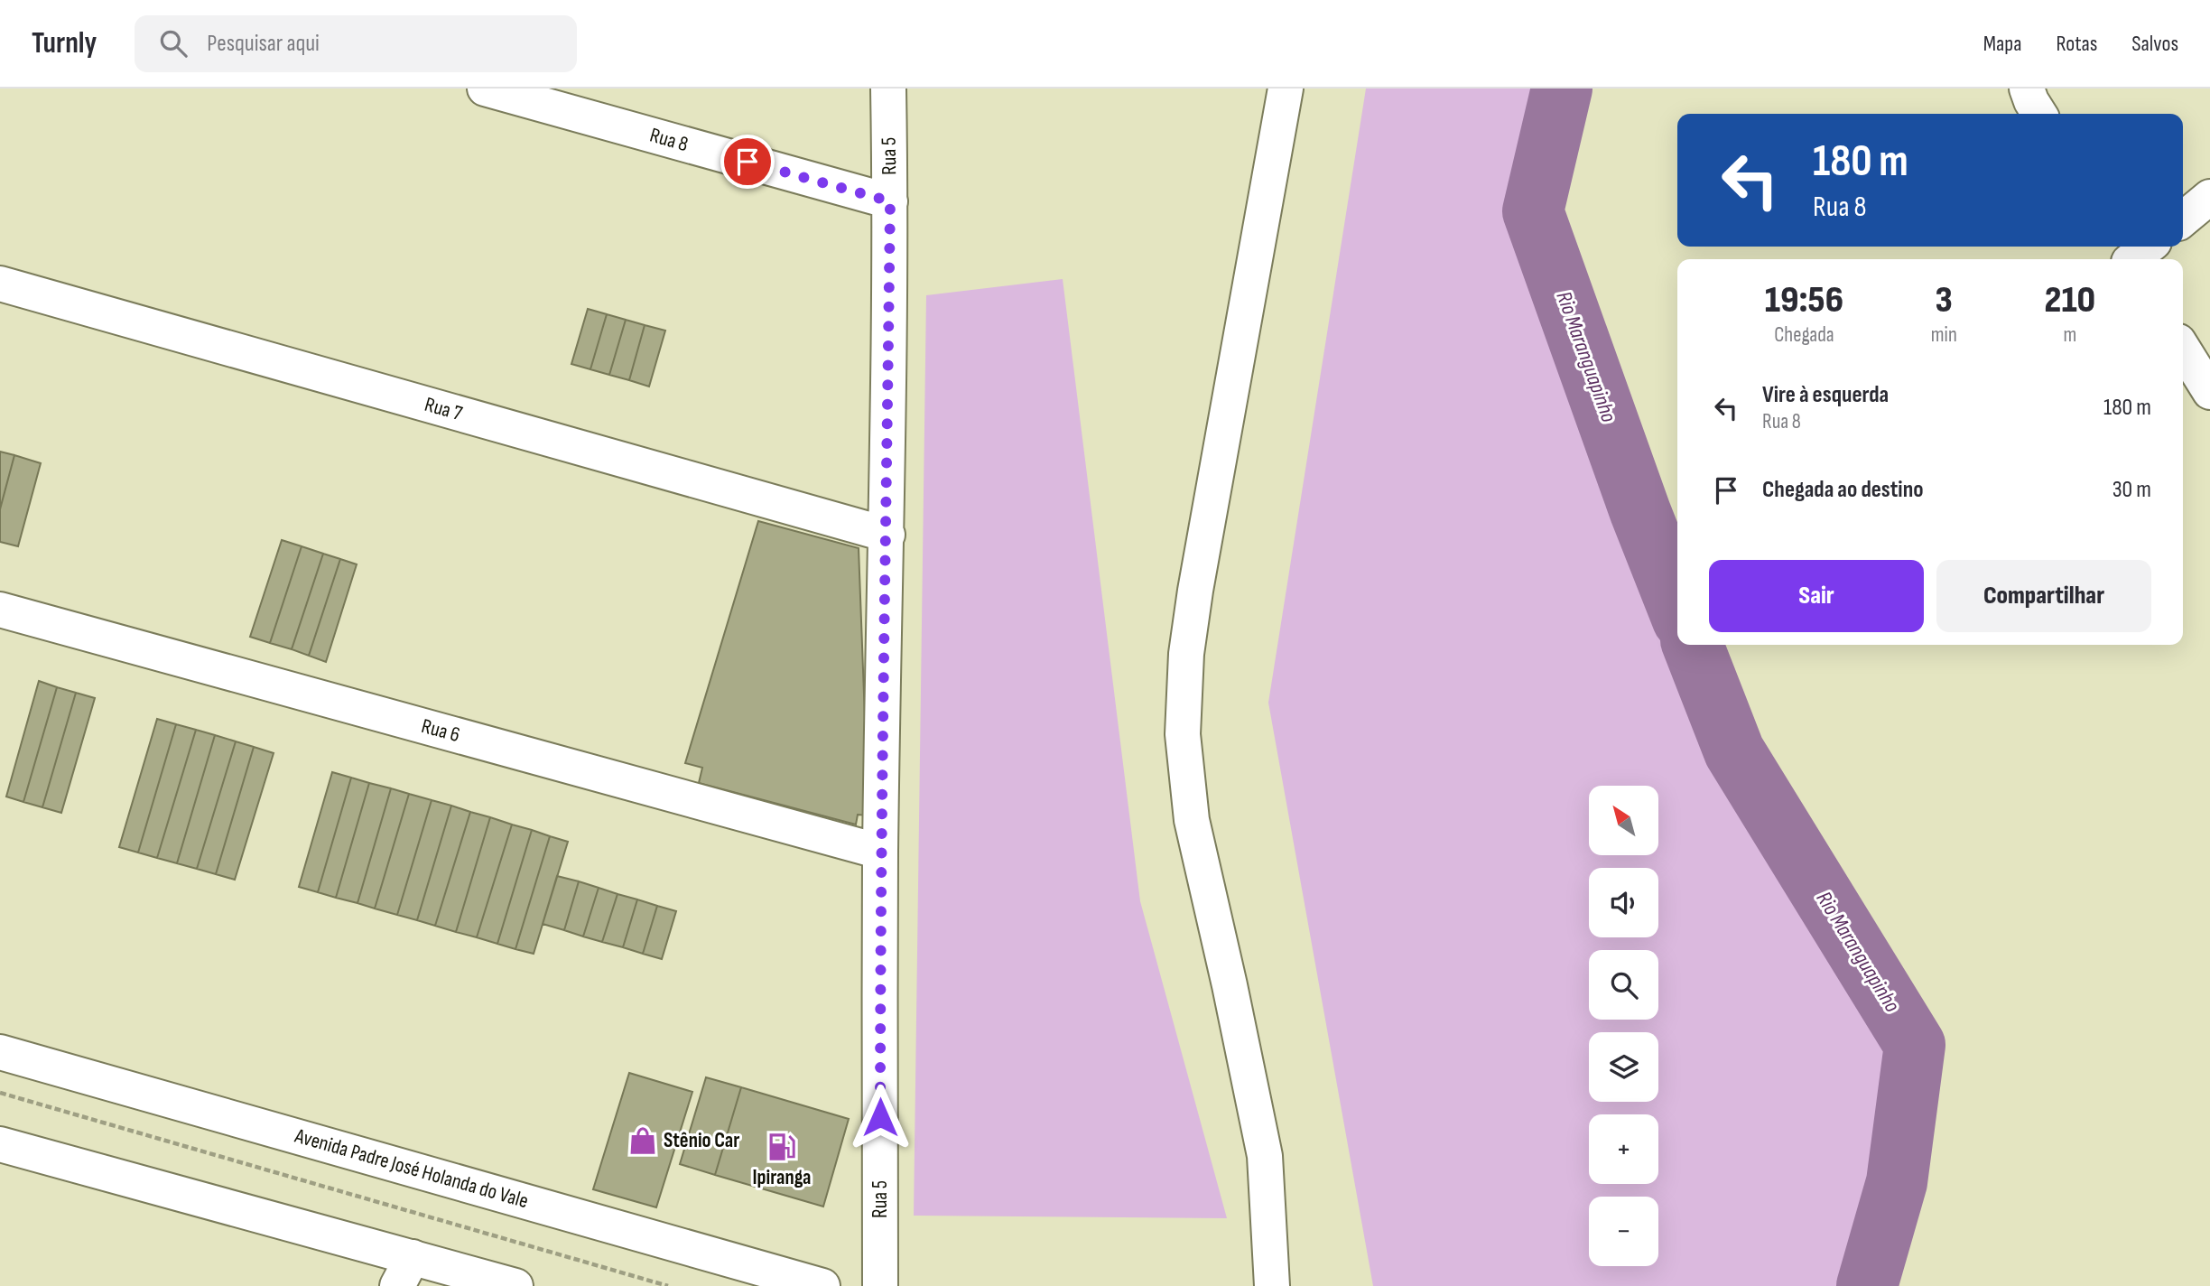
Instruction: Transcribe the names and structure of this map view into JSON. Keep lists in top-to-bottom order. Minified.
{"streets":{"street":["Rua 8","Rua 5","Rua 7","Rua 6","Avenida Padre José Holanda do Vale"]},"crossings":[["Rua 8","Rua 5"],["Rua 5","Rua 7"],["Rua 5","Rua 6"]],"water":["Rio Maranguapinho"],"places":{"shop":["Stênio Car"],"fuel station":["Ipiranga"]},"north":"top left","page":{"header":"Turnly","search":"Pesquisar aqui","nav":["Mapa","Rotas","Salvos"],"turn":["180 m","Rua 8"],"eta":["19:56","Chegada","3","min","210","m"],"list":[{"name":"Vire à esquerda","note":"Rua 8","value":"180 m"},{"name":"Chegada ao destino","value":"30 m"}],"buttons":["Sair","Compartilhar"],"map_buttons":["+","−"]}}
